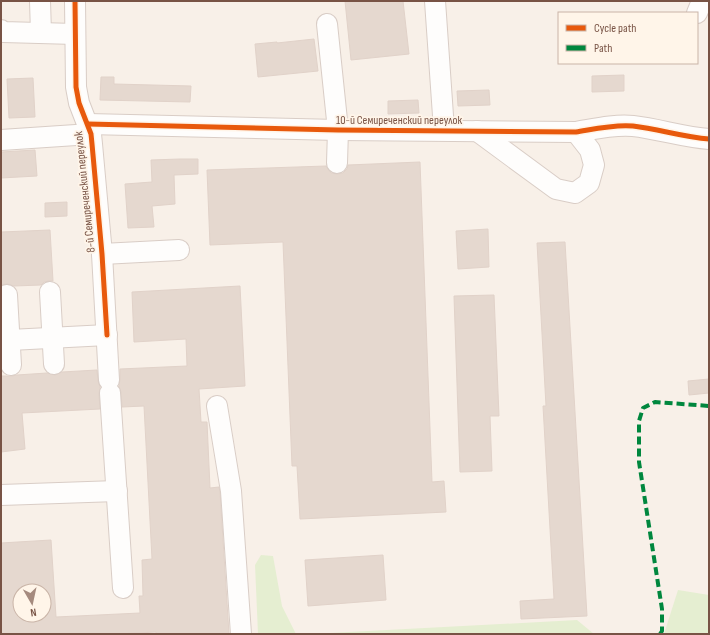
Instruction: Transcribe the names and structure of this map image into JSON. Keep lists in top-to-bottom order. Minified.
{"streets":{"street":["10-й Семиреченский переулок","8-й Семиреченский переулок"]},"crossings":[["10-й Семиреченский переулок","8-й Семиреченский переулок"]],"legend":["Cycle path","Path"],"north":"bottom"}
